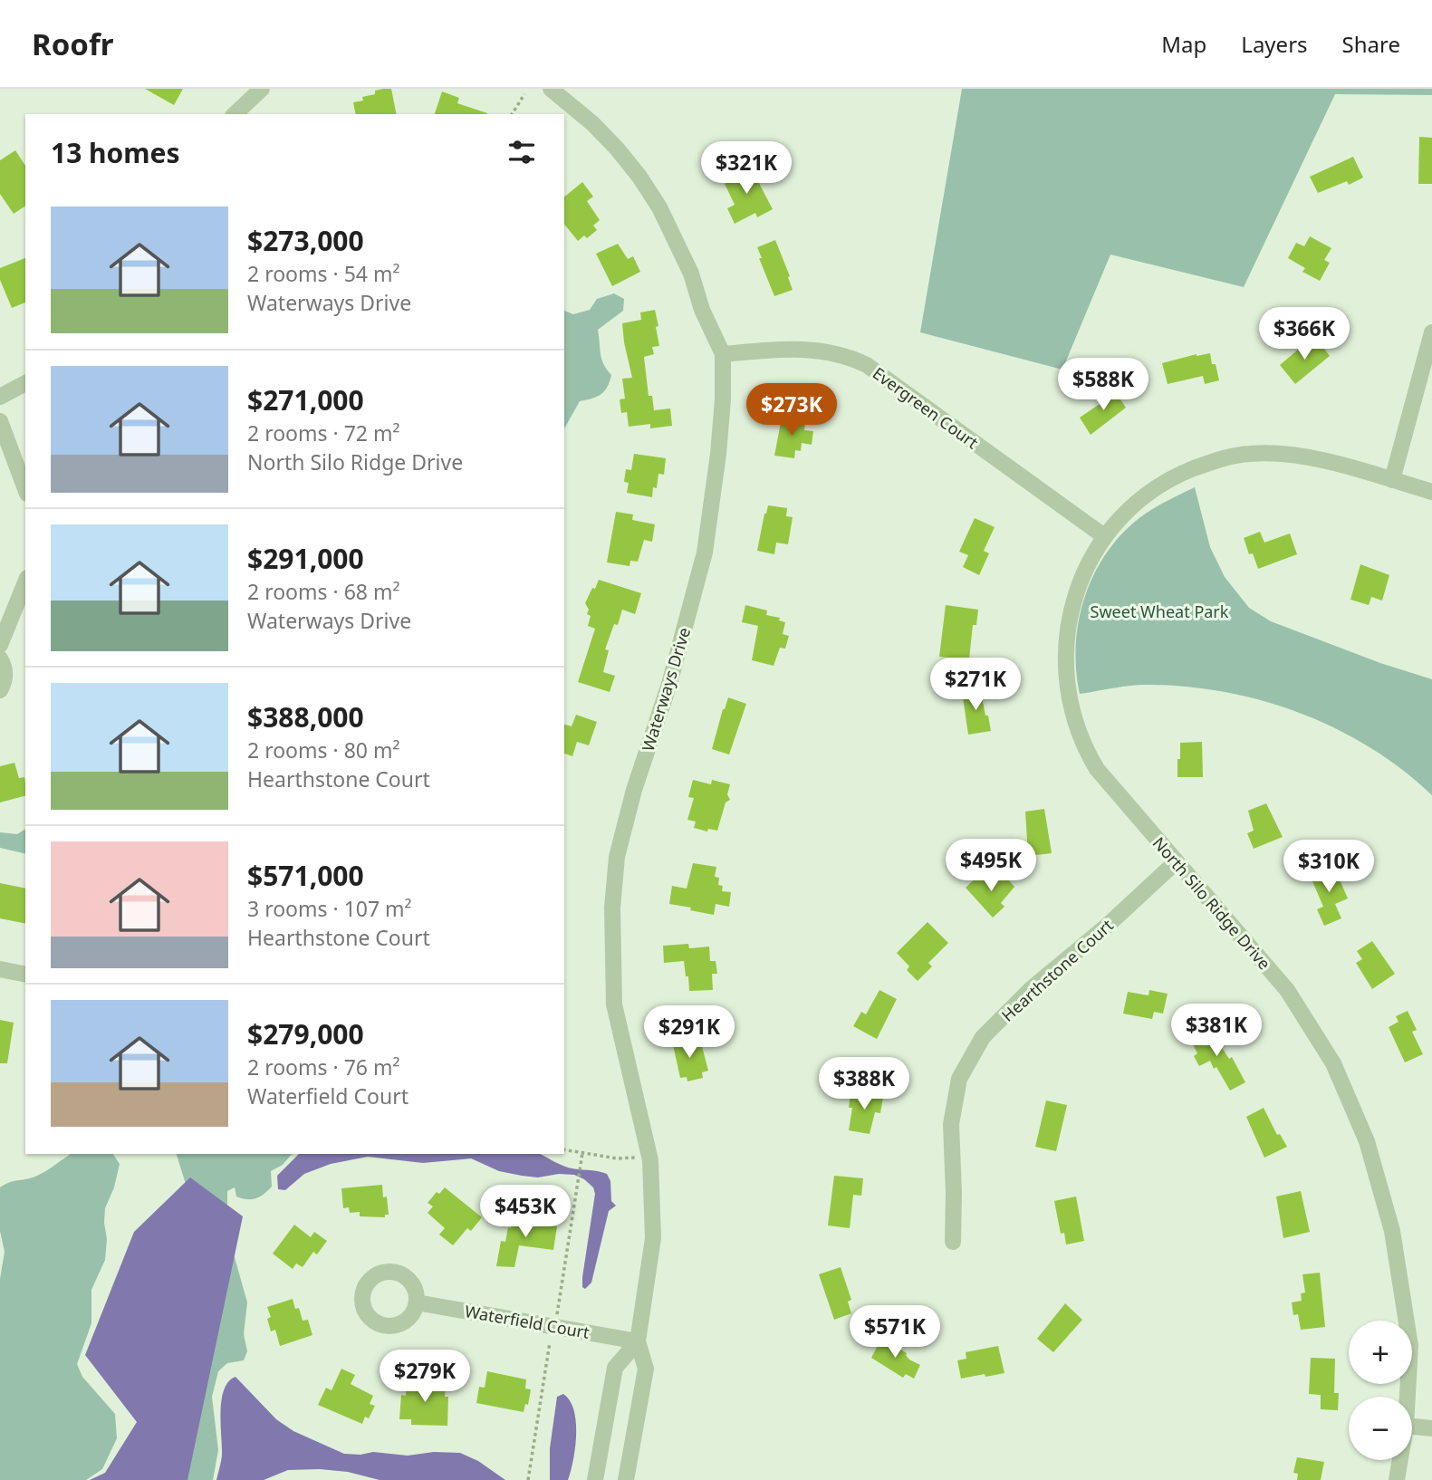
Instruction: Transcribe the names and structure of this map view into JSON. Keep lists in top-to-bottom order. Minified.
{"streets":{"street":["Evergreen Court","Waterways Drive","North Silo Ridge Drive","Hearthstone Court","Waterfield Court"]},"crossings":[["Evergreen Court","Waterways Drive"],["Evergreen Court","North Silo Ridge Drive"],["Waterways Drive","Waterfield Court"],["North Silo Ridge Drive","Hearthstone Court"]],"parks":["Sweet Wheat Park"],"page":{"header":"Roofr","nav":["Map","Layers","Share"],"heading":"13 homes","price":["$321K","$366K","$588K","$273K","$271K","$495K","$310K","$381K","$291K","$388K","$453K","$571K","$279K"],"list":[{"name":"$273,000","note":"2 rooms · 54 m² · Waterways Drive"},{"name":"$271,000","note":"2 rooms · 72 m² · North Silo Ridge Drive"},{"name":"$291,000","note":"2 rooms · 68 m² · Waterways Drive"},{"name":"$388,000","note":"2 rooms · 80 m² · Hearthstone Court"},{"name":"$571,000","note":"3 rooms · 107 m² · Hearthstone Court"},{"name":"$279,000","note":"2 rooms · 76 m² · Waterfield Court"}],"map_buttons":["+","−"]}}
